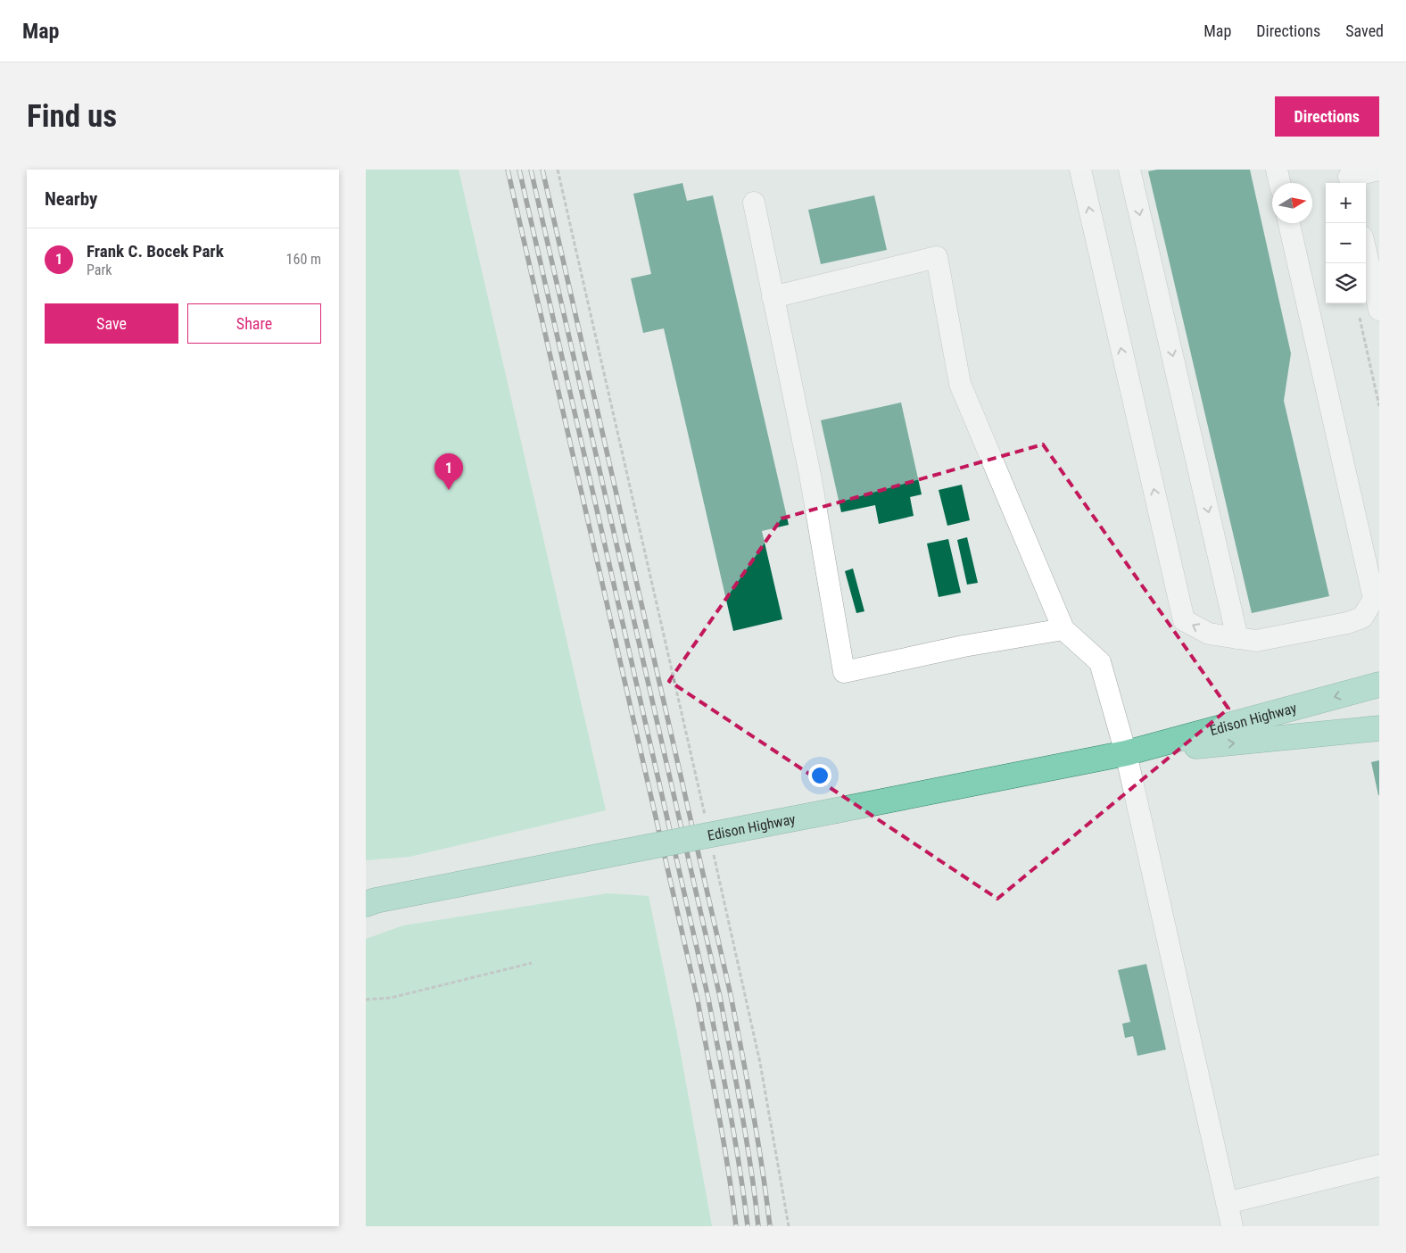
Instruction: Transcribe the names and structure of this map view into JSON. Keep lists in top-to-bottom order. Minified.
{"streets":{"main road":["Edison Highway"]},"north":"right","page":{"header":"Map","nav":["Map","Directions","Saved"],"buttons":["Directions",["Save","Share"]],"title":"Find us","heading":"Nearby","map_buttons":["+","−"],"list":[{"mark":"1","name":"Frank C. Bocek Park","note":"Park","value":"160 m"}],"pins":"1"}}
